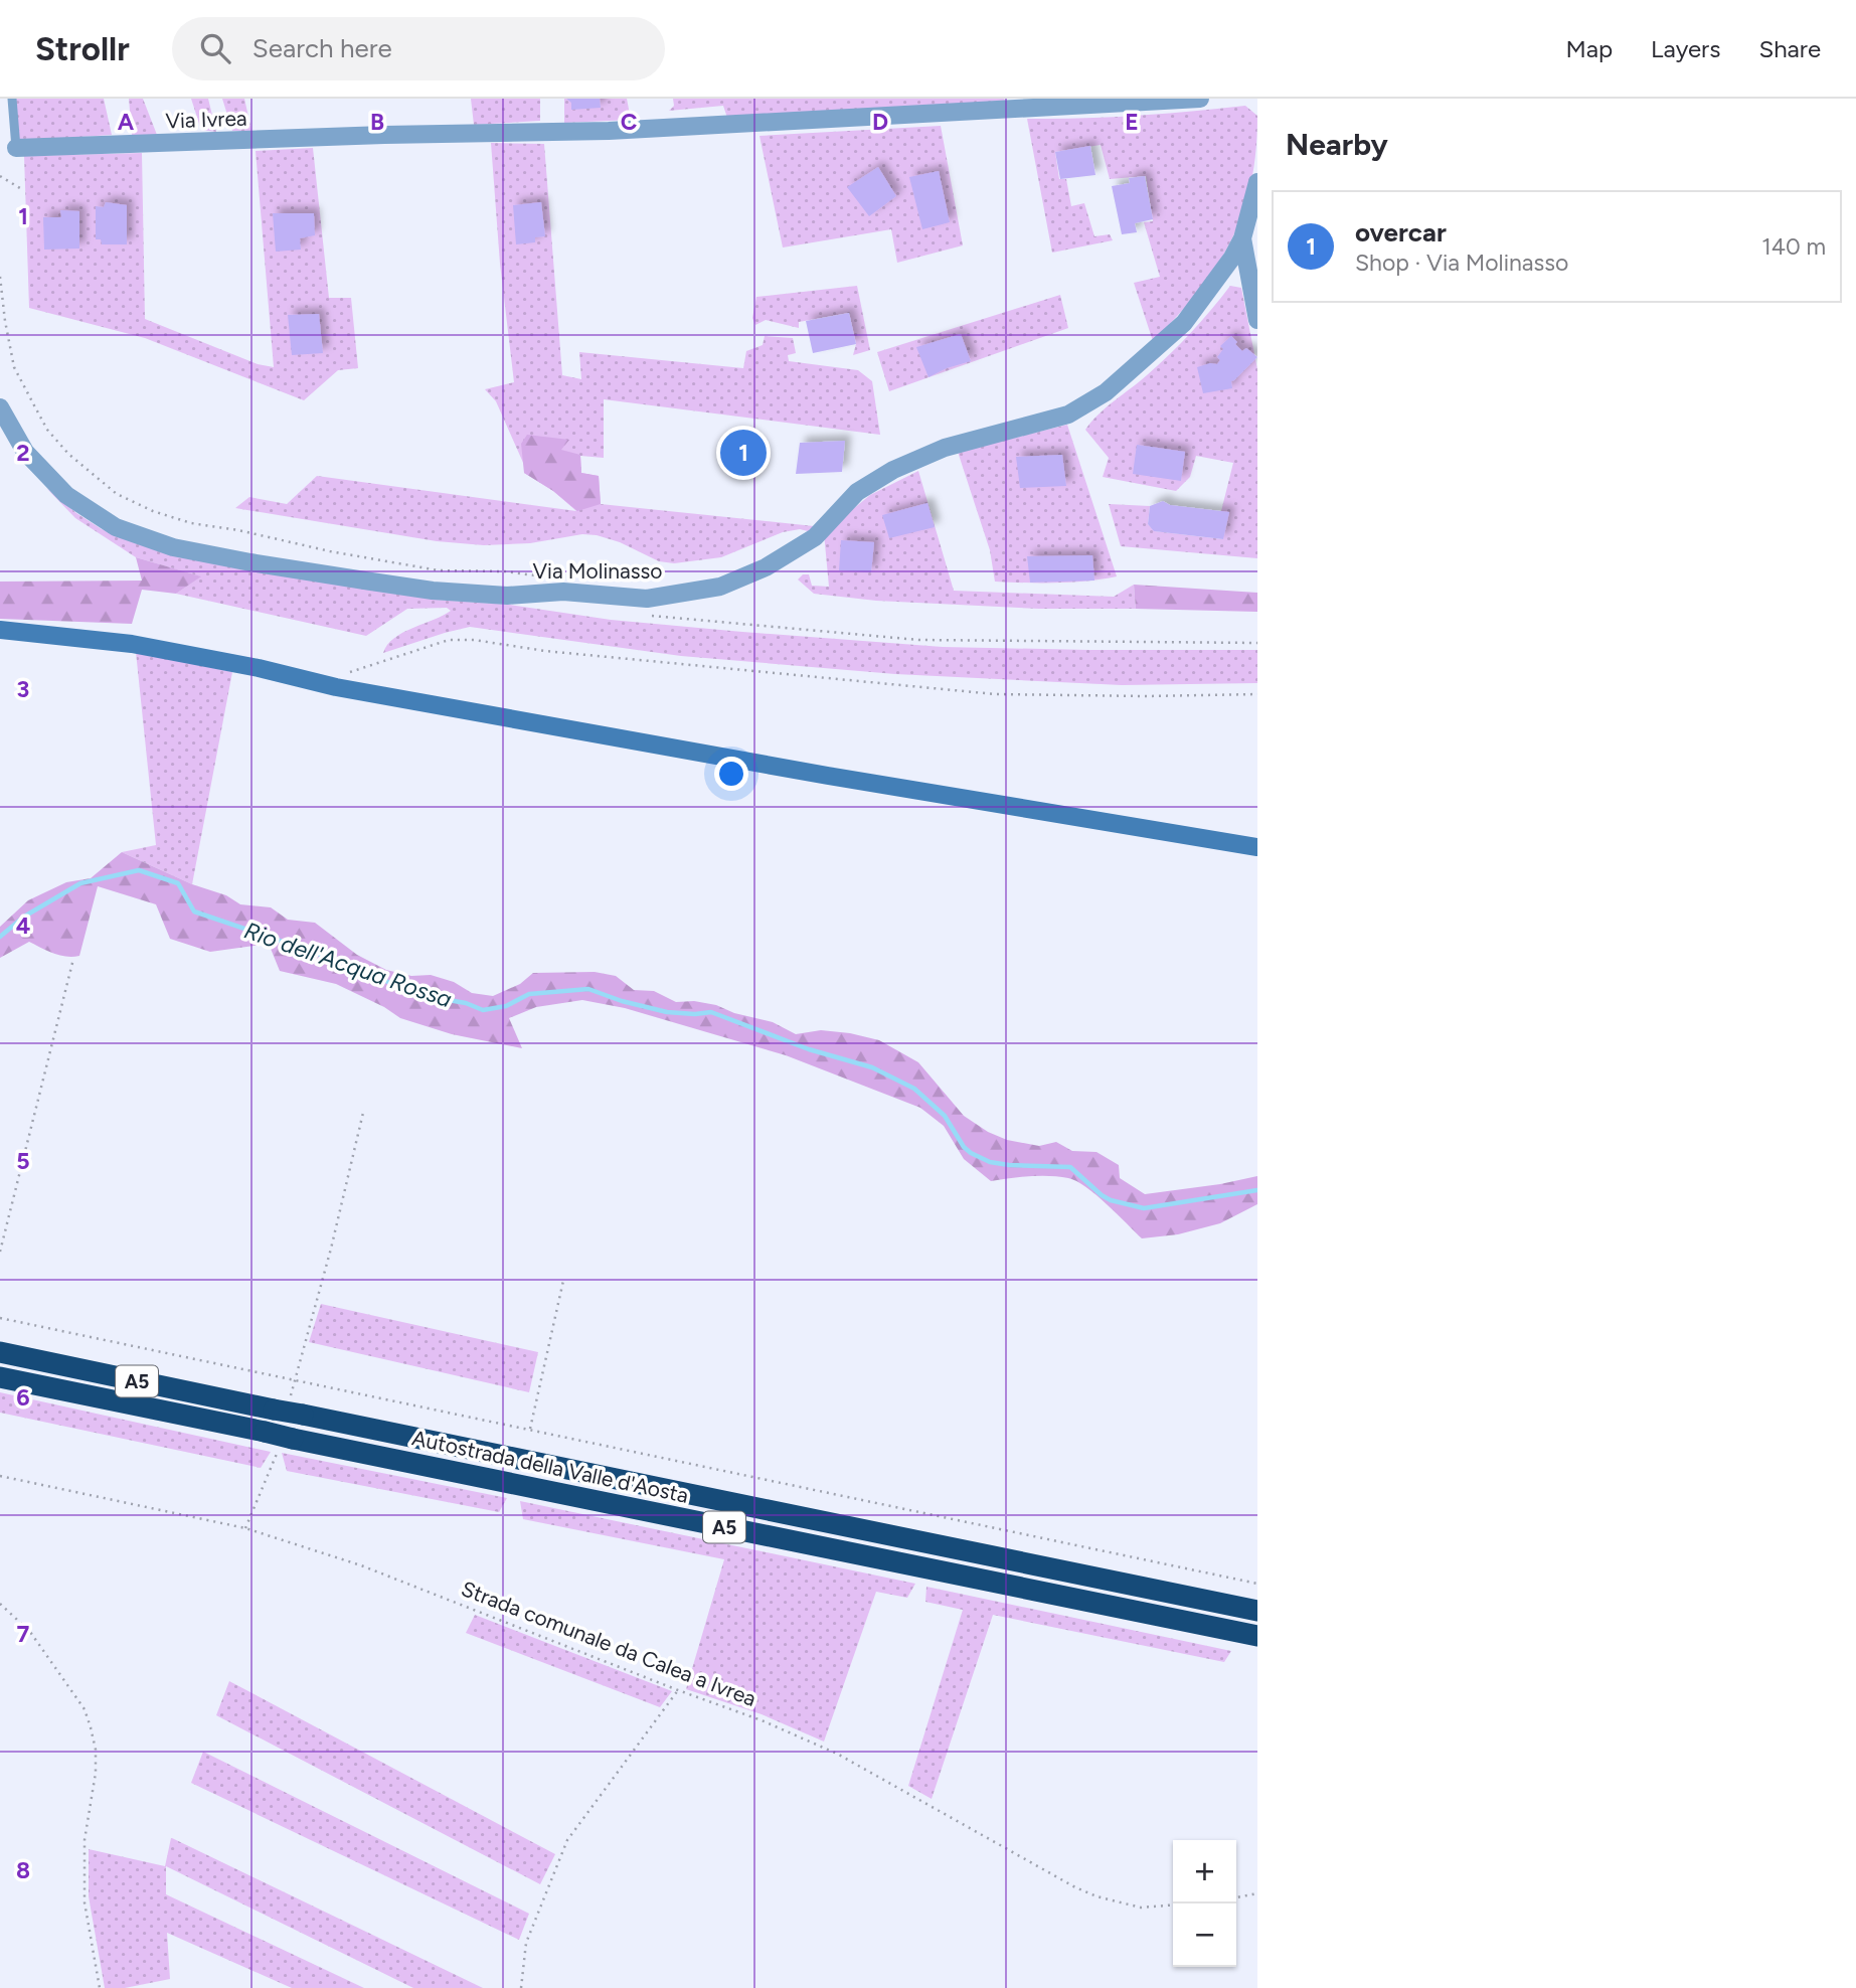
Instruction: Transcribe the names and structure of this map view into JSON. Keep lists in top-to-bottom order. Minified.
{"streets":{"highway":["A5","Autostrada della Valle d'Aosta"],"street":["Via Ivrea","Via Molinasso"],"path":["Strada comunale da Calea a Ivrea"]},"water":["Rio dell'Acqua Rossa"],"page":{"header":"Strollr","search":"Search here","nav":["Map","Layers","Share"],"heading":"Nearby","list":[{"mark":"1","name":"overcar","note":"Shop · Via Molinasso","value":"140 m"}],"pins":"1","map_buttons":["+","−"]},"grid":{"columns":["A","B","C","D","E"],"rows":["1","2","3","4","5","6","7","8"]}}
